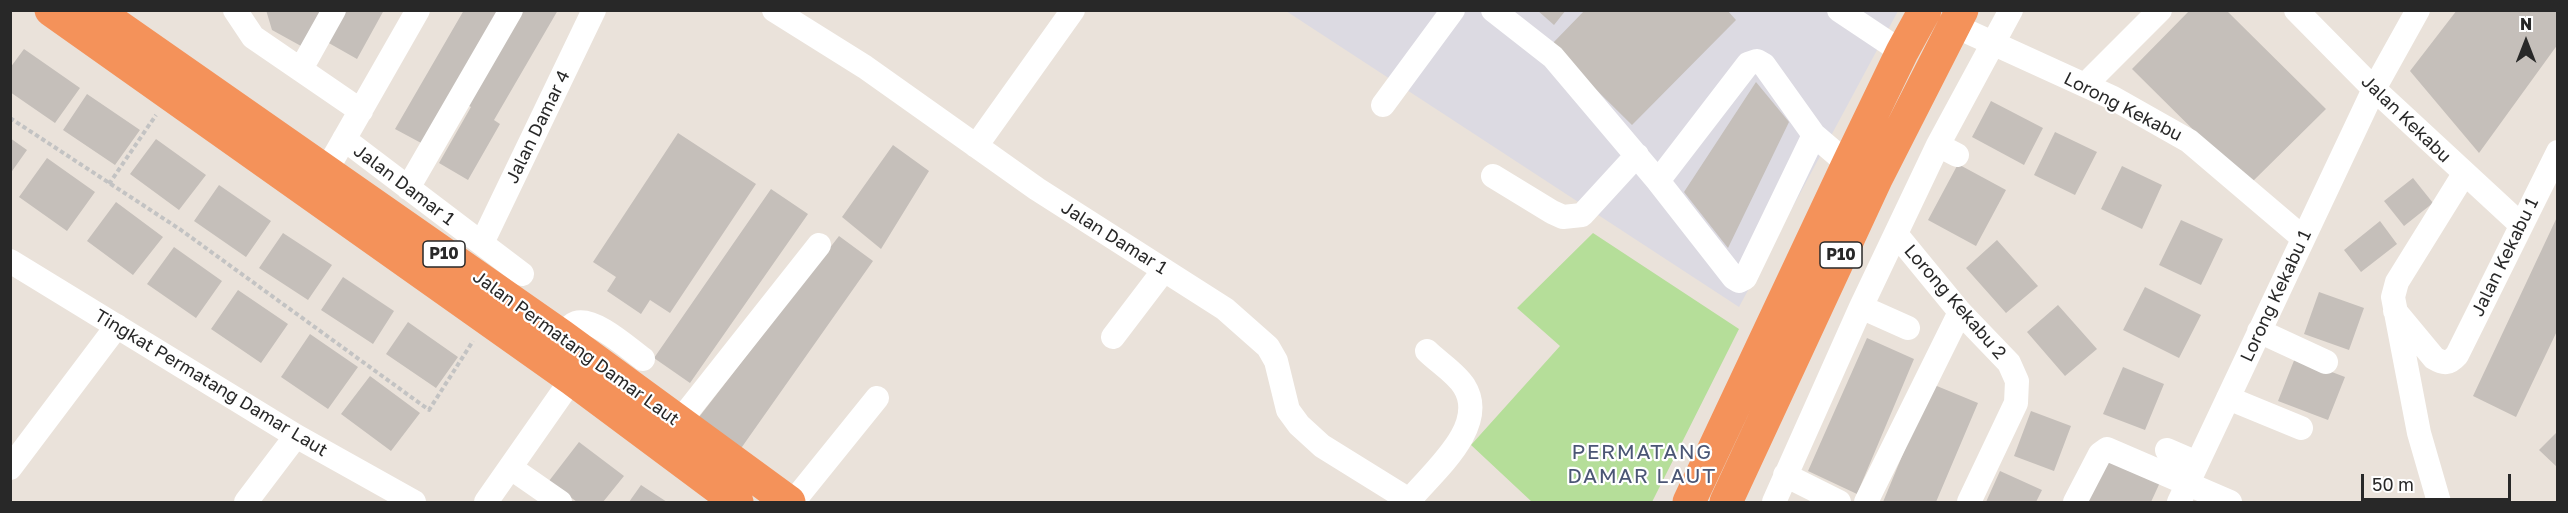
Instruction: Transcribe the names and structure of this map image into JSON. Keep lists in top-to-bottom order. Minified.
{"streets":{"highway":["P10","Jalan Permatang Damar Laut"],"street":["Lorong Kekabu","Jalan Kekabu","Jalan Damar 4","Jalan Damar 1","Jalan Kekabu 1","Lorong Kekabu 1","Lorong Kekabu 2","Tingkat Permatang Damar Laut"]},"crossings":[["Lorong Kekabu","P10"],["Lorong Kekabu","Lorong Kekabu 1"],["Jalan Kekabu","Jalan Kekabu 1"],["Jalan Kekabu","Lorong Kekabu 1"],["Jalan Damar 4","Jalan Damar 1"]],"districts":["PERMATANG DAMAR LAUT"],"scale_bar":"50 m","north":"top"}
